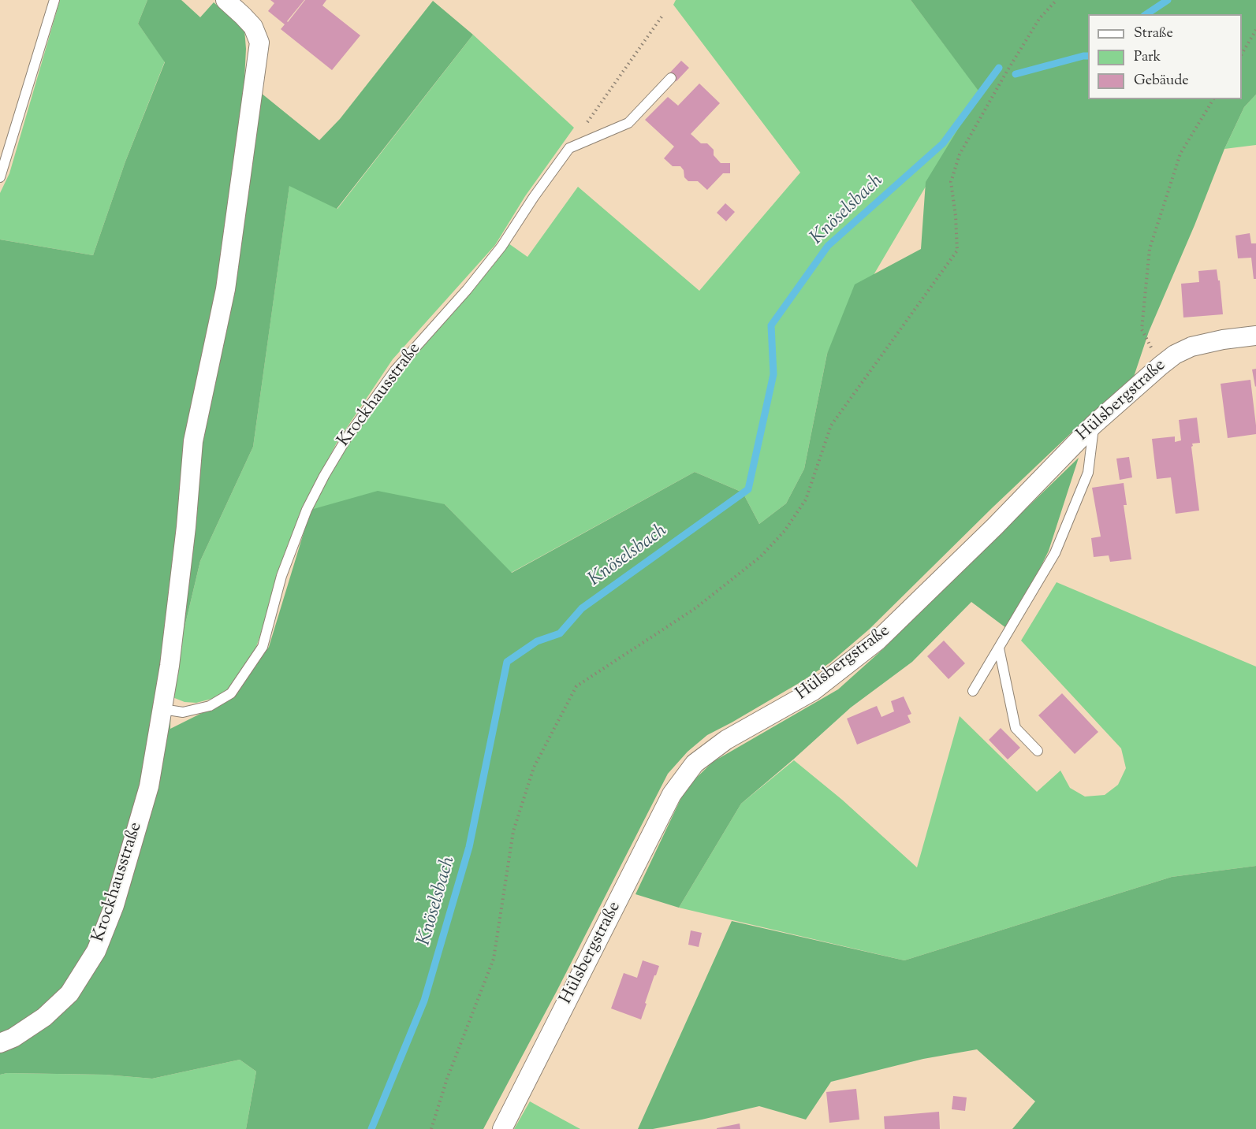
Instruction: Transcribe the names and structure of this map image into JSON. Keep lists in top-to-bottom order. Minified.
{"streets":{"street":["Krockhausstraße","Hülsbergstraße"]},"water":["Knöselsbach"],"legend":["Straße","Park","Gebäude"]}
